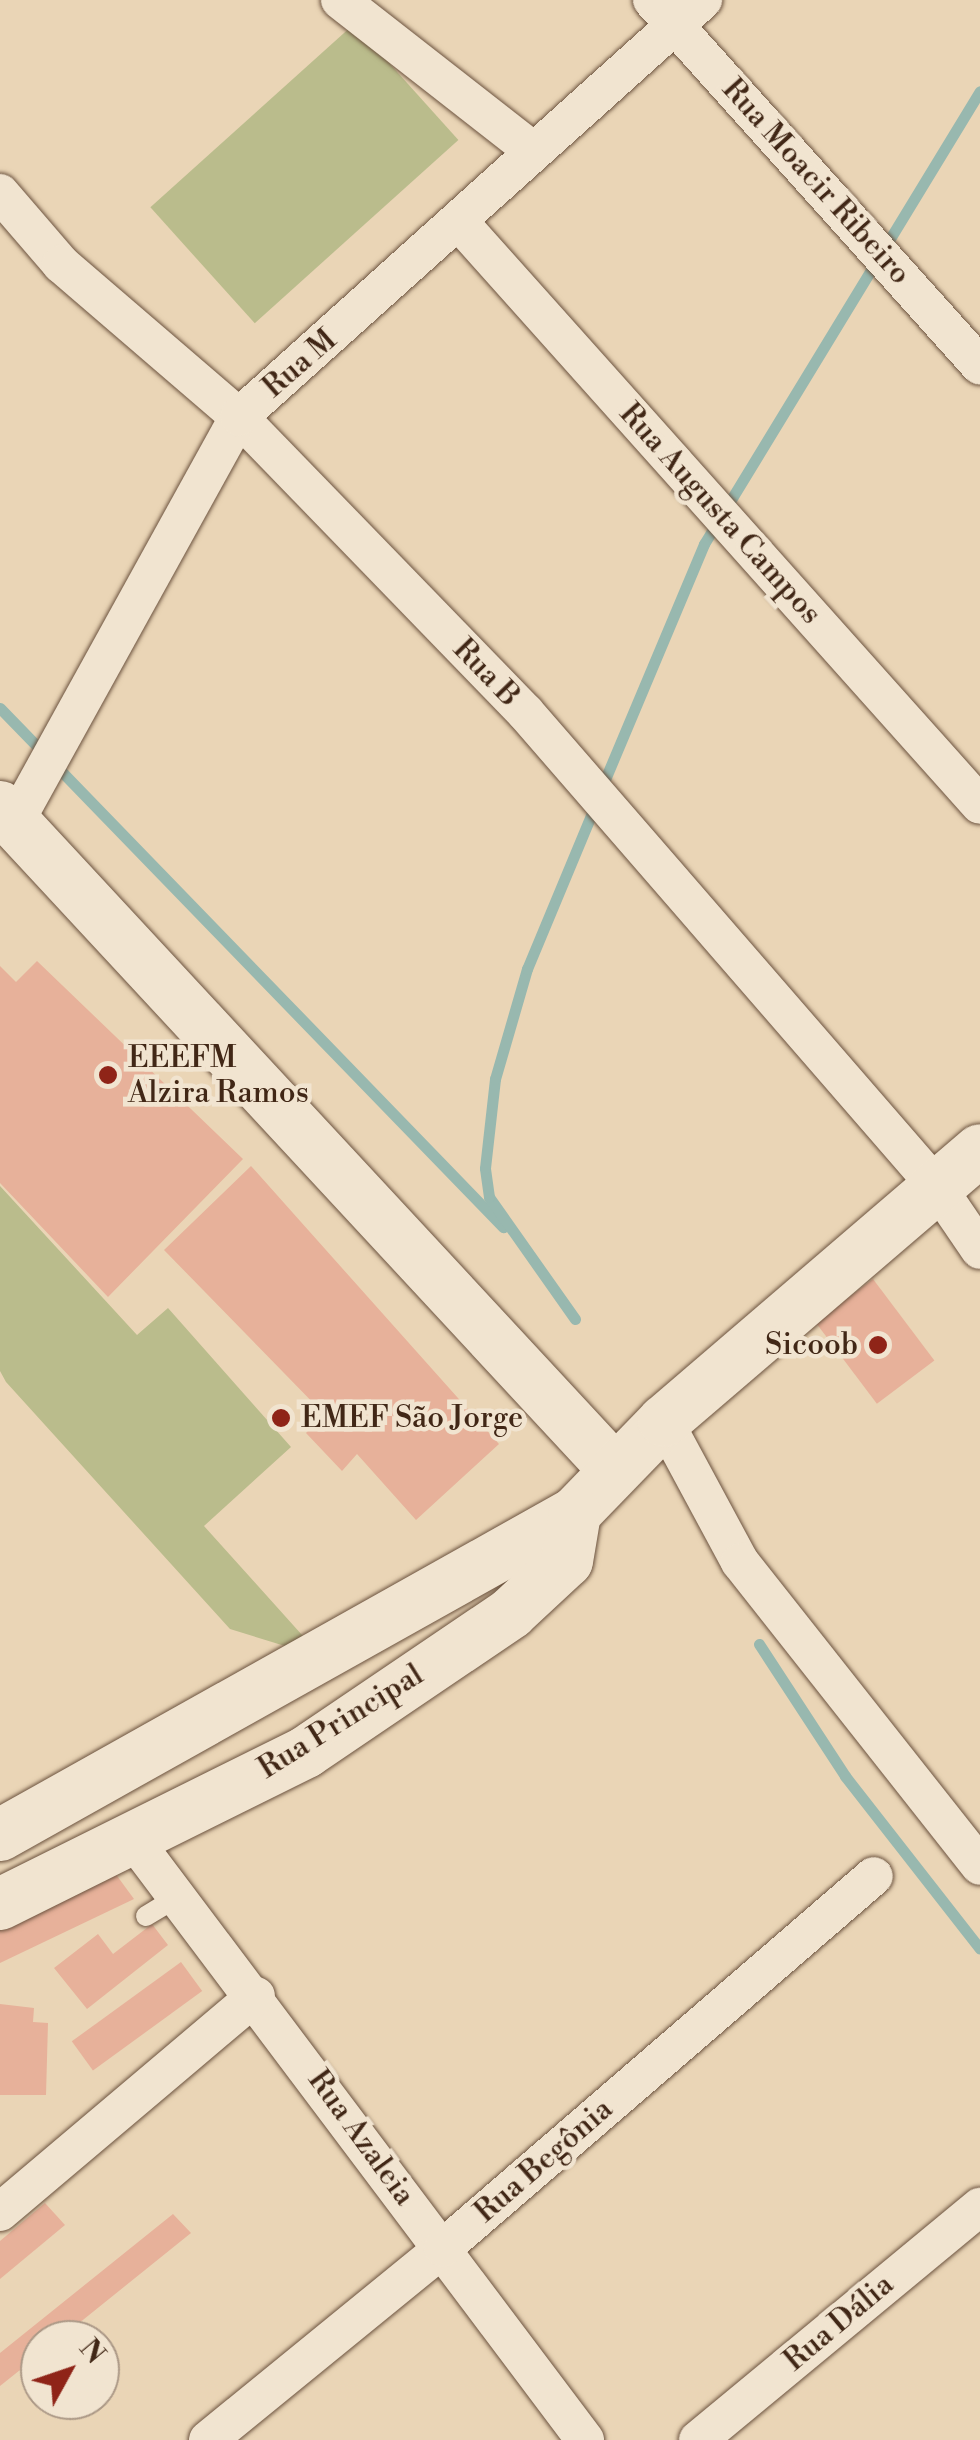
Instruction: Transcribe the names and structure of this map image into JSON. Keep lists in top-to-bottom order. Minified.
{"streets":{"main road":["Rua Principal"],"street":["Rua Moacir Ribeiro","Rua M","Rua Augusta Campos","Rua B","Rua Azaleia","Rua Begônia","Rua Dália"]},"crossings":[["Rua Moacir Ribeiro","Rua M"],["Rua M","Rua Augusta Campos"],["Rua M","Rua B"],["Rua B","Rua Principal"],["Rua Principal","Rua Azaleia"],["Rua Azaleia","Rua Begônia"]],"places":["EEEFM Alzira Ramos","Sicoob","EMEF São Jorge"],"north":"top right"}
